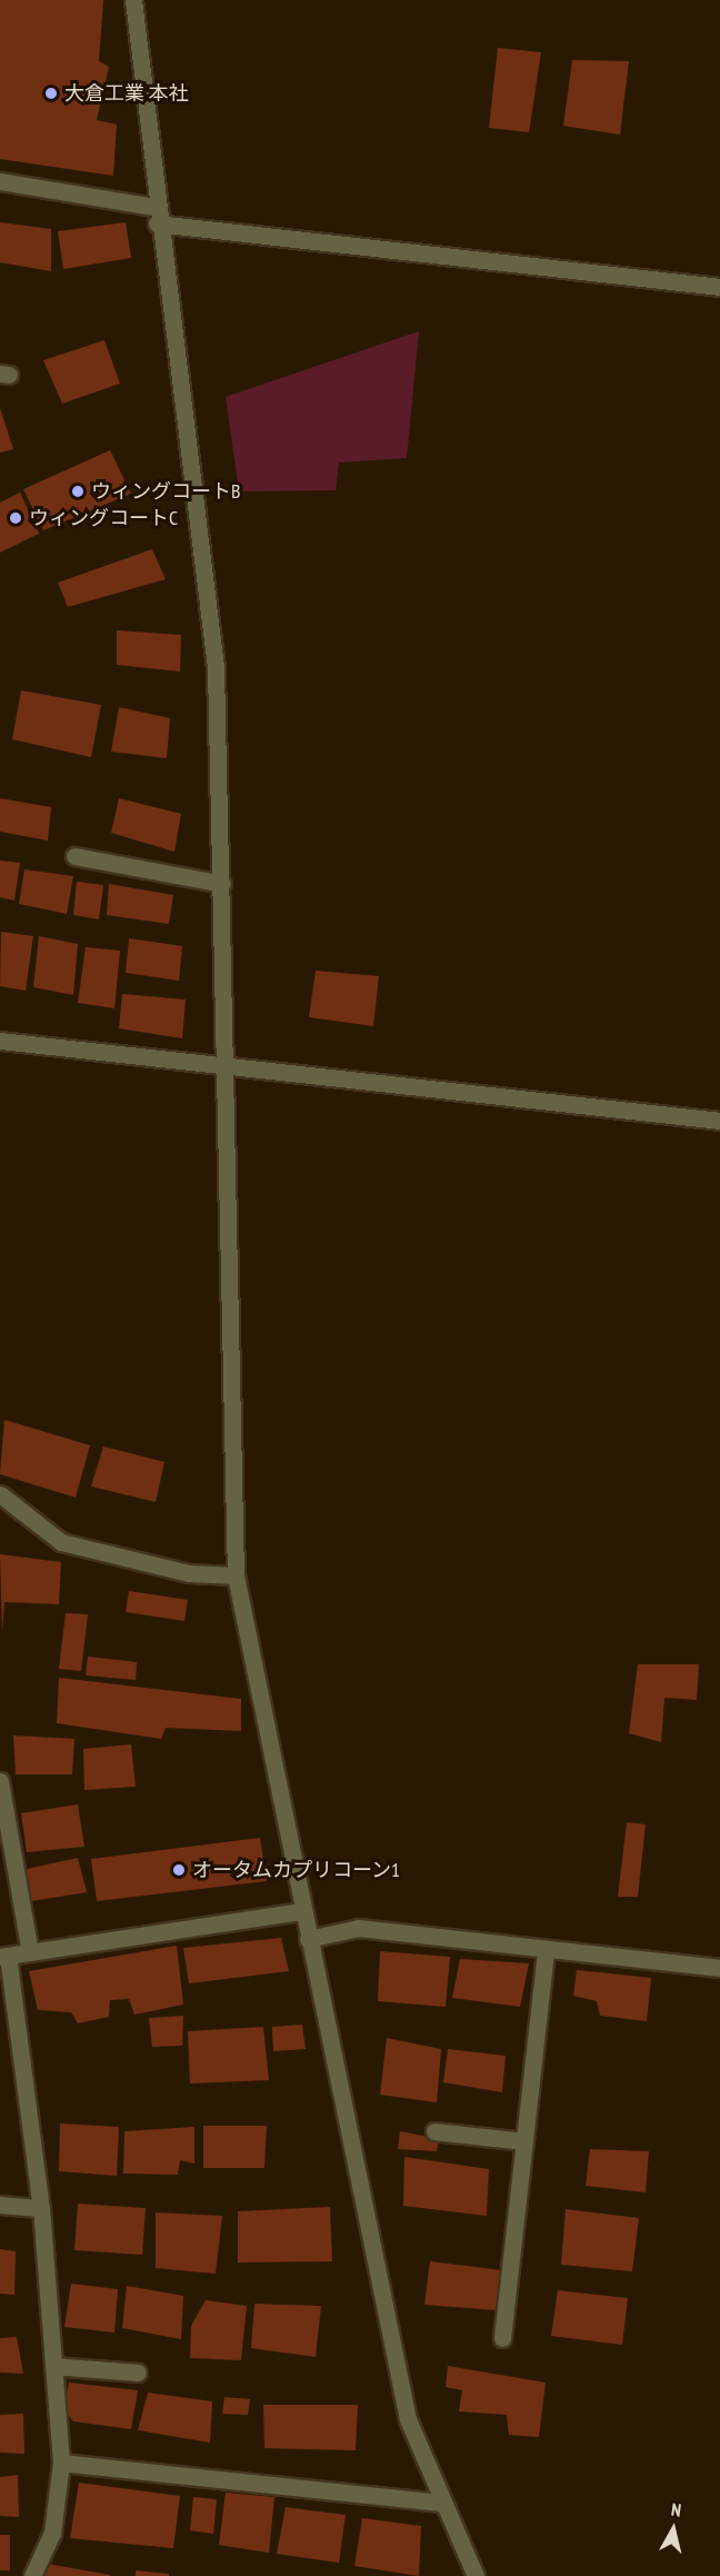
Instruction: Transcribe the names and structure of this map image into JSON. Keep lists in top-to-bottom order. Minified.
{"places":["大倉工業 本社","ウィングコートB","ウィングコートC","オータムカプリコーン1"],"north":"top"}
